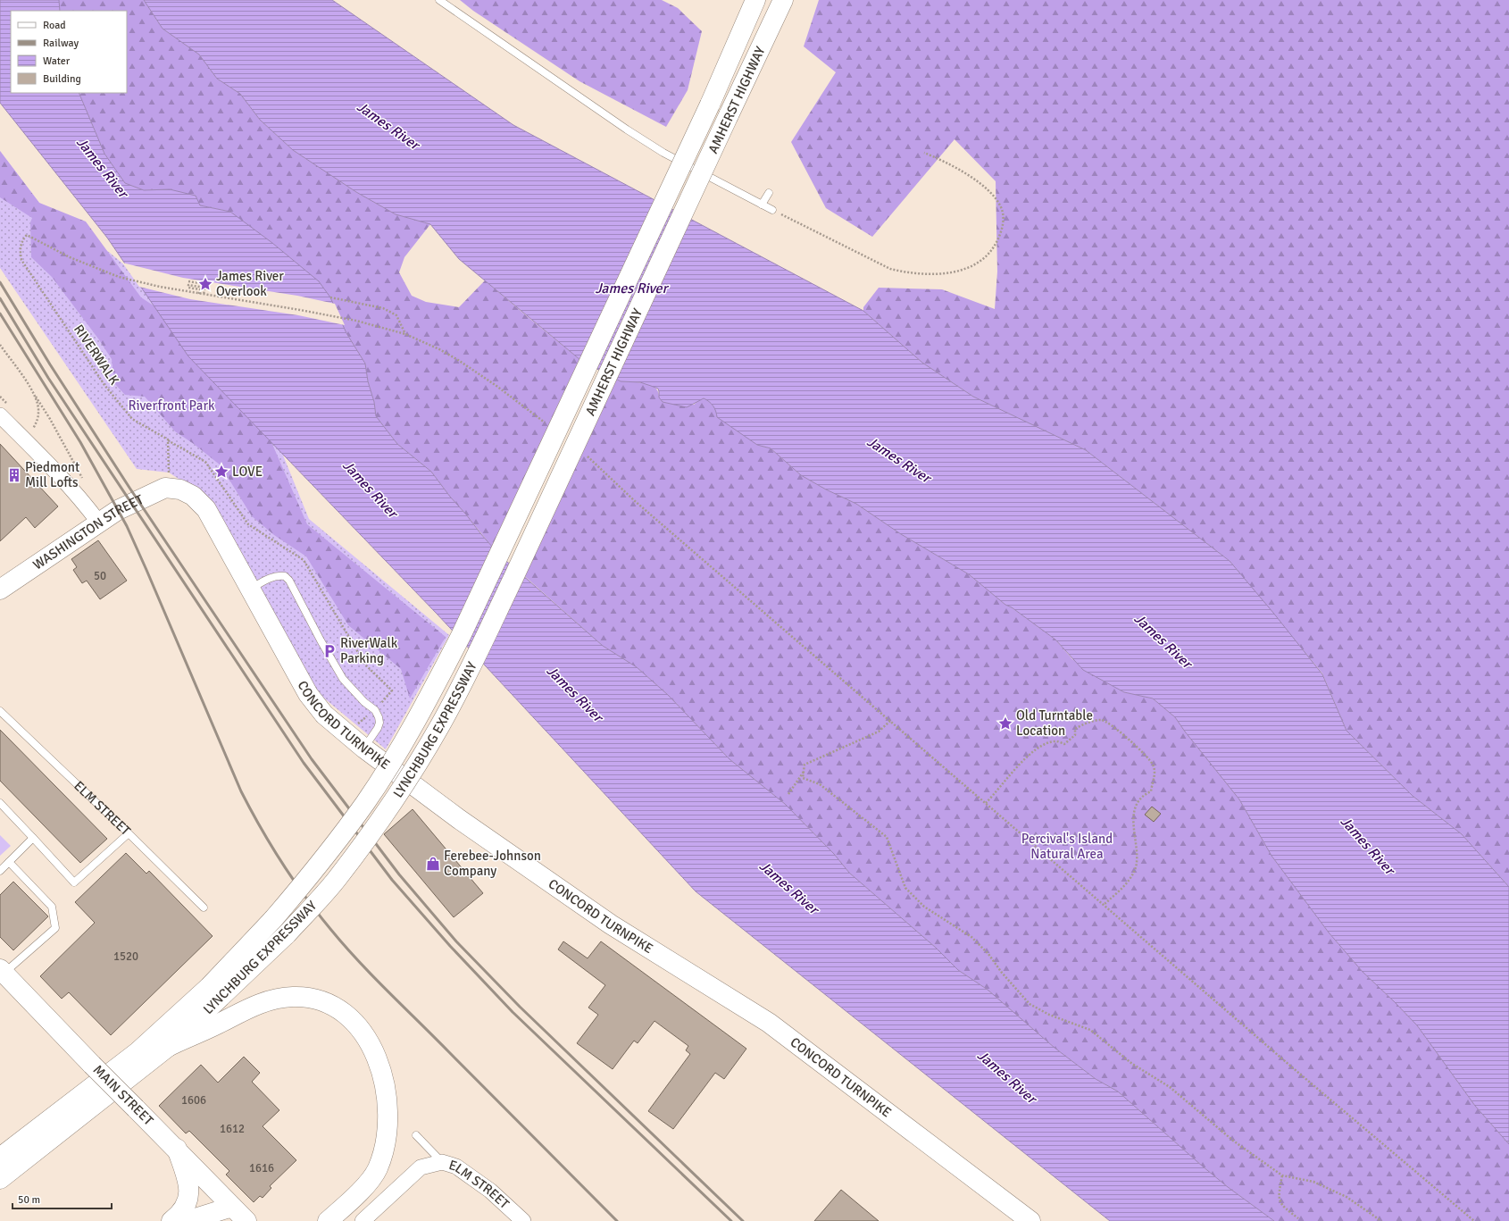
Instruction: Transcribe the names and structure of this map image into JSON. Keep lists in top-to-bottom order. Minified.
{"streets":{"main road":["AMHERST HIGHWAY","WASHINGTON STREET","CONCORD TURNPIKE","LYNCHBURG EXPRESSWAY","MAIN STREET"],"street":["ELM STREET"],"path":["RIVERWALK"]},"crossings":[["AMHERST HIGHWAY","LYNCHBURG EXPRESSWAY"],["WASHINGTON STREET","CONCORD TURNPIKE"]],"water":["James River"],"parks":["Riverfront Park","Percival's Island Natural Area"],"places":{"place":["James River Overlook","LOVE","Old Turntable Location"],"building":["Piedmont Mill Lofts"],"parking":["RiverWalk Parking"],"shop":["Ferebee-Johnson Company"]},"house_numbers":["50","1520","1606","1612","1616"],"legend":["Road","Railway","Water","Building"],"scale_bar":"50 m"}
